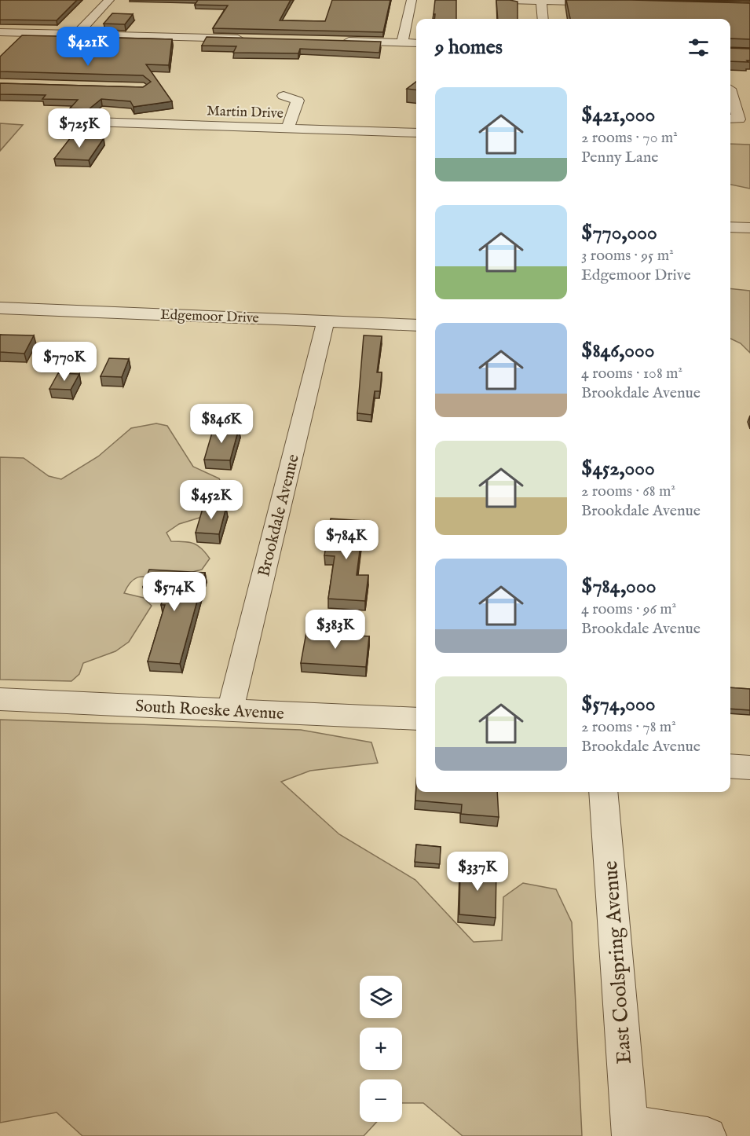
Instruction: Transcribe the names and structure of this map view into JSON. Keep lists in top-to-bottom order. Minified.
{"streets":{"street":["Martin Drive","Edgemoor Drive","Brookdale Avenue","South Roeske Avenue","East Coolspring Avenue"]},"crossings":[["Edgemoor Drive","Brookdale Avenue"],["Brookdale Avenue","South Roeske Avenue"]],"page":{"heading":"9 homes","price":["$421K","$725K","$770K","$846K","$452K","$784K","$574K","$383K","$337K"],"list":[{"name":"$421,000","note":"2 rooms · 70 m² · Penny Lane"},{"name":"$770,000","note":"3 rooms · 95 m² · Edgemoor Drive"},{"name":"$846,000","note":"4 rooms · 108 m² · Brookdale Avenue"},{"name":"$452,000","note":"2 rooms · 68 m² · Brookdale Avenue"},{"name":"$784,000","note":"4 rooms · 96 m² · Brookdale Avenue"},{"name":"$574,000","note":"2 rooms · 78 m² · Brookdale Avenue"}],"map_buttons":["+","−"]}}
